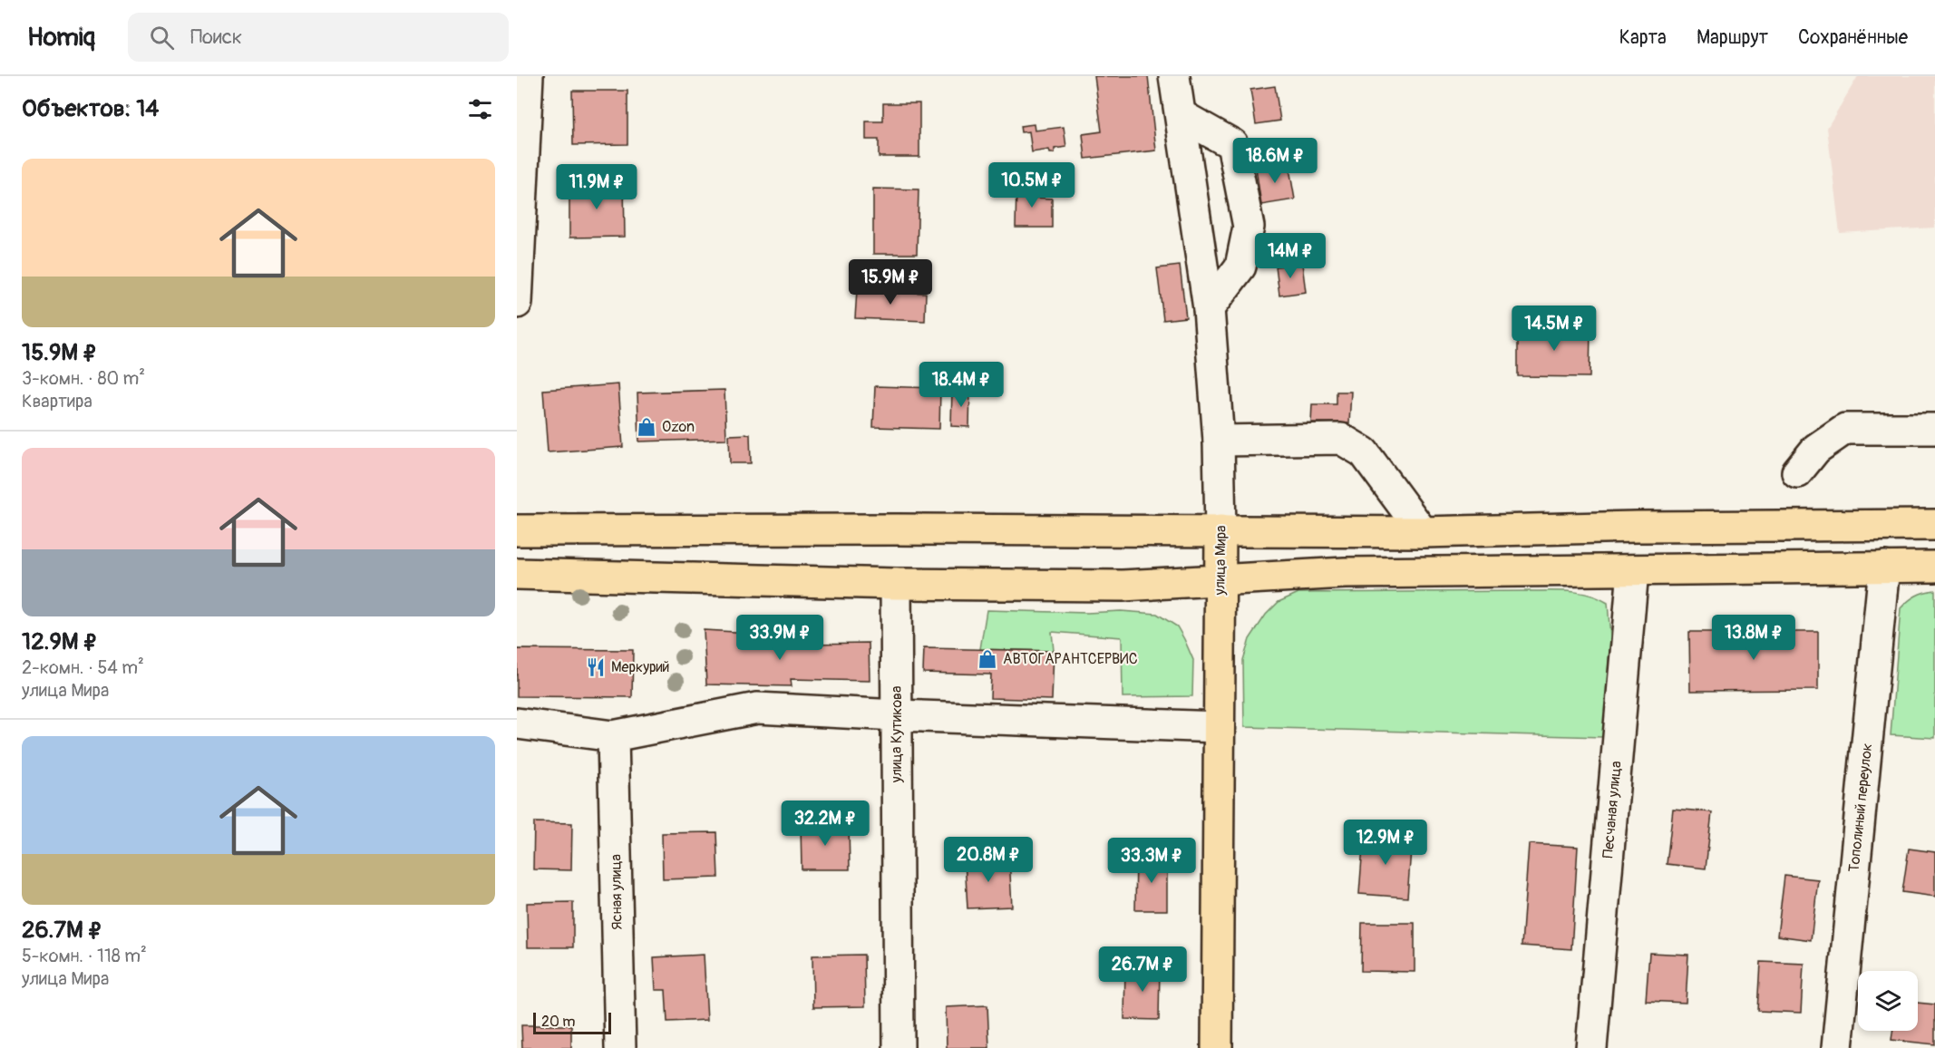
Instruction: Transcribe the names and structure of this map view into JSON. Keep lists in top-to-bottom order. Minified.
{"streets":{"main road":["улица Мира"],"street":["улица Кутикова","Тополиный переулок","Песчаная улица","Ясная улица"]},"places":{"shop":["Ozon","АВТОГАРАНТСЕРВИС"],"restaurant":["Меркурий"]},"scale_bar":"20 m","page":{"header":"Homiq","search":"Поиск","nav":["Карта","Маршрут","Сохранённые"],"heading":"Объектов: 14","price":["18.6M ₽","10.5M ₽","11.9M ₽","14M ₽","15.9M ₽","14.5M ₽","18.4M ₽","33.9M ₽","13.8M ₽","32.2M ₽","12.9M ₽","20.8M ₽","33.3M ₽","26.7M ₽"],"list":[{"name":"15.9M ₽","note":"3-комн. · 80 m² · Квартира"},{"name":"12.9M ₽","note":"2-комн. · 54 m² · улица Мира"},{"name":"26.7M ₽","note":"5-комн. · 118 m² · улица Мира"}],"scale":"20 m"}}
